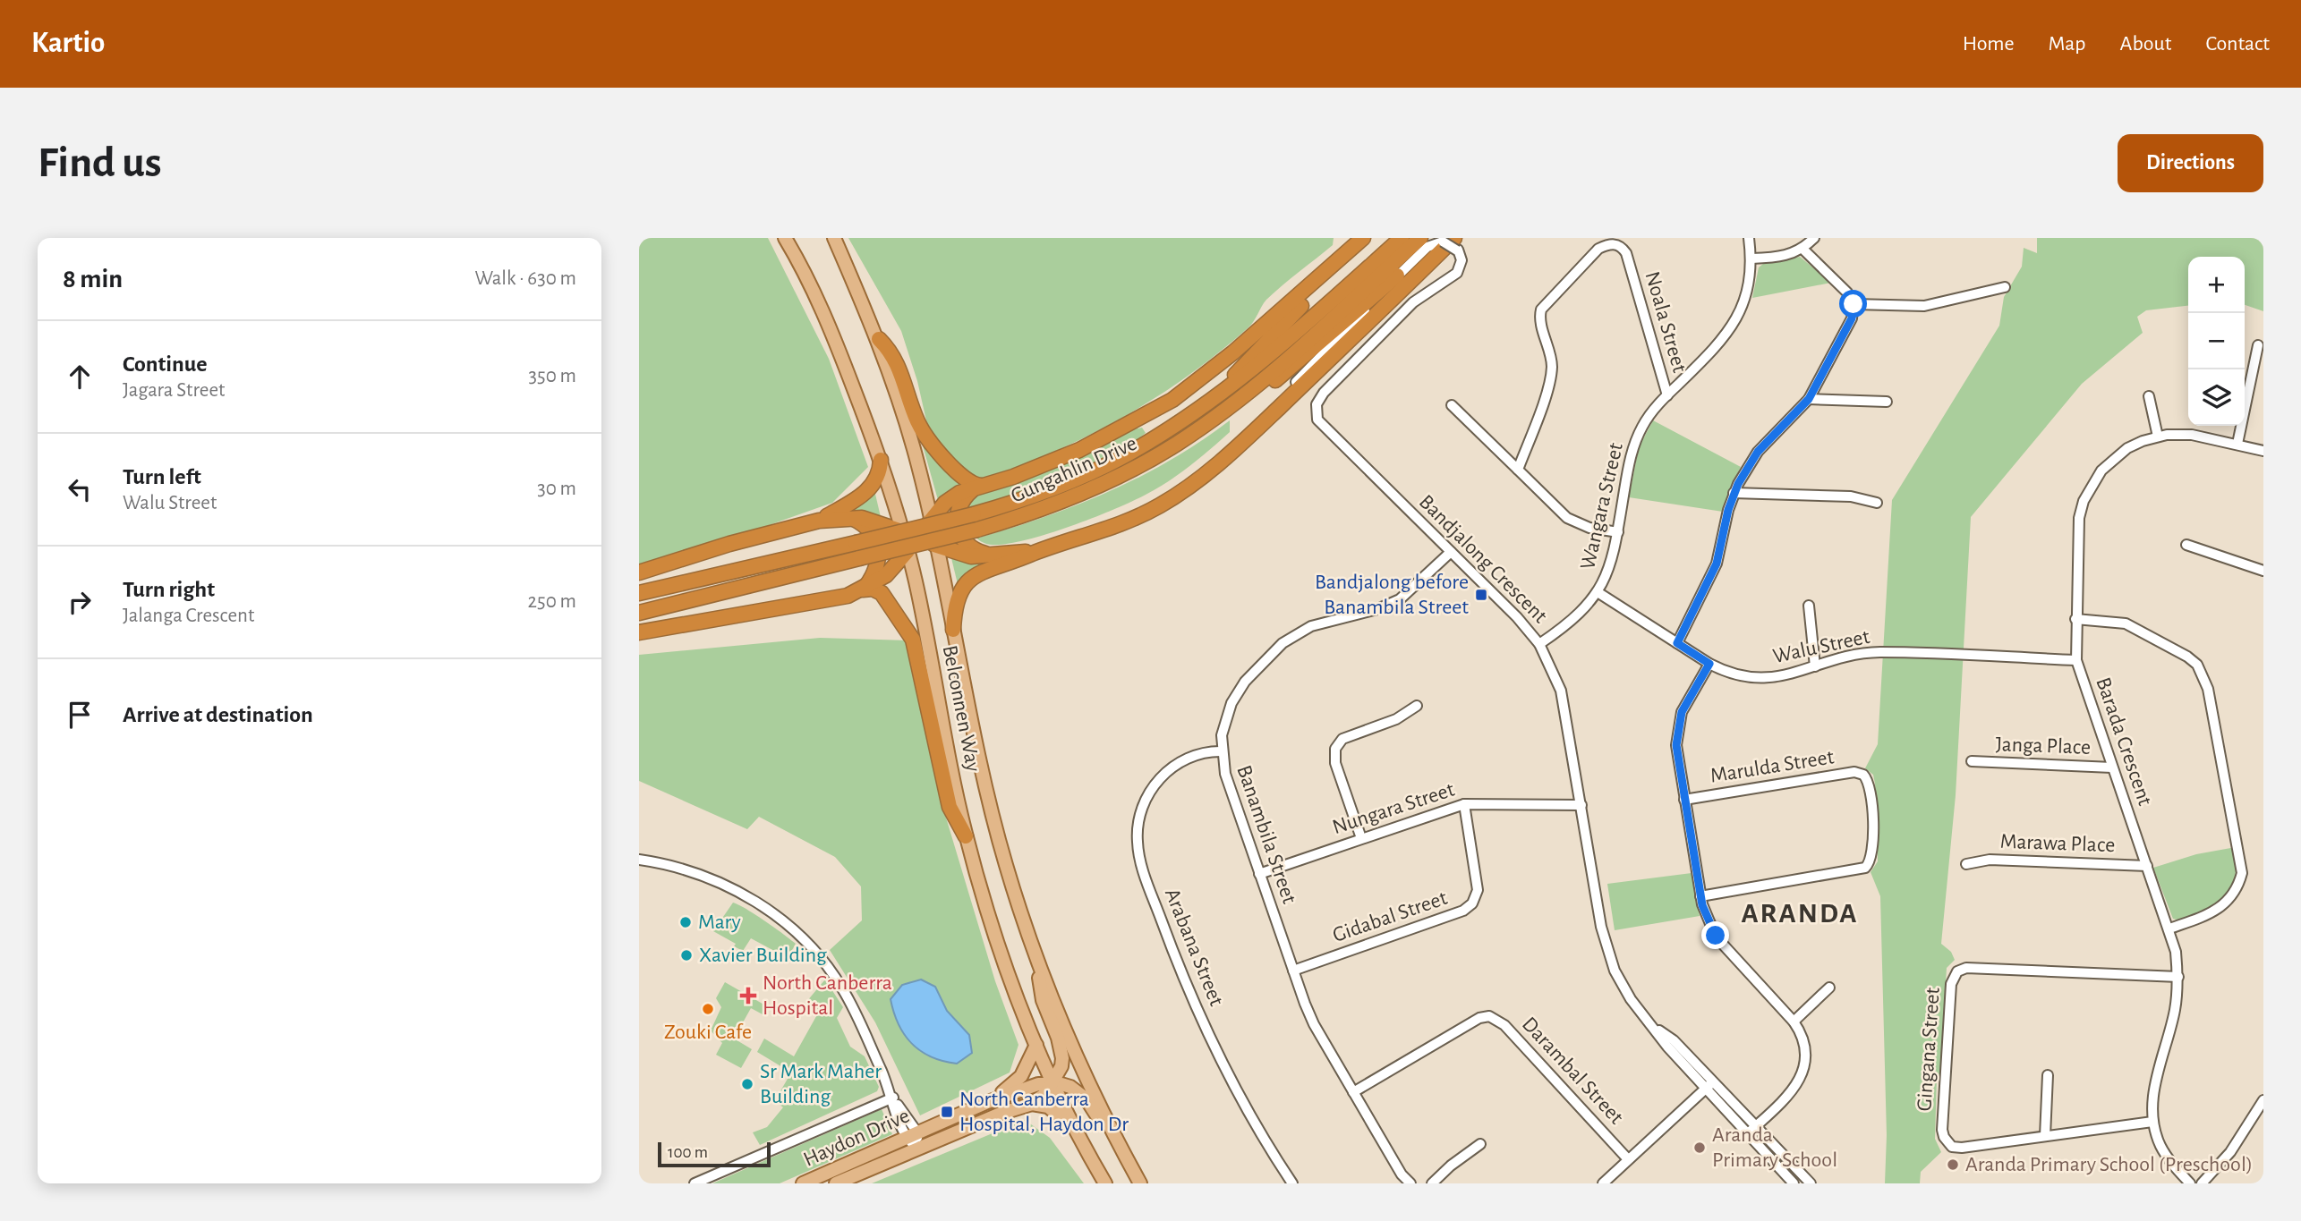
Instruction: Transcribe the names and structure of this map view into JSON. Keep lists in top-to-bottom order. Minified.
{"streets":{"highway":["Gungahlin Drive"],"main road":["Belconnen Way","Haydon Drive"],"street":["Noala Street","Wangara Street","Bandjalong Crescent","Walu Street","Barada Crescent","Janga Place","Marulda Street","Nungara Street","Banambila Street","Marawa Place","Gidabal Street","Arabana Street","Gingana Street","Darambal Street"]},"crossings":[["Noala Street","Wangara Street"],["Wangara Street","Bandjalong Crescent"],["Wangara Street","Walu Street"],["Bandjalong Crescent","Nungara Street"],["Bandjalong Crescent","Banambila Street"],["Walu Street","Barada Crescent"],["Belconnen Way","Haydon Drive"],["Barada Crescent","Janga Place"],["Barada Crescent","Marawa Place"],["Barada Crescent","Gingana Street"],["Nungara Street","Banambila Street"],["Nungara Street","Gidabal Street"],["Banambila Street","Gidabal Street"],["Banambila Street","Arabana Street"],["Banambila Street","Darambal Street"]],"districts":["ARANDA"],"places":{"transit":["Bandjalong before Banambila Street","North Canberra Hospital, Haydon Dr"],"other":["Mary","Xavier Building","Zouki Cafe","Sr Mark Maher Building","Aranda Primary School","Aranda Primary School (Preschool)"],"health":["North Canberra Hospital"]},"scale_bar":"100 m","page":{"header":"Kartio","nav":["Home","Map","About","Contact"],"buttons":"Directions","title":"Find us","heading":["8 min","Walk · 630 m"],"map_buttons":["+","−"],"list":[["Continue","Jagara Street","350 m"],["Turn left","Walu Street","30 m"],["Turn right","Jalanga Crescent","250 m"],"Arrive at destination"],"scale":"100 m"}}
